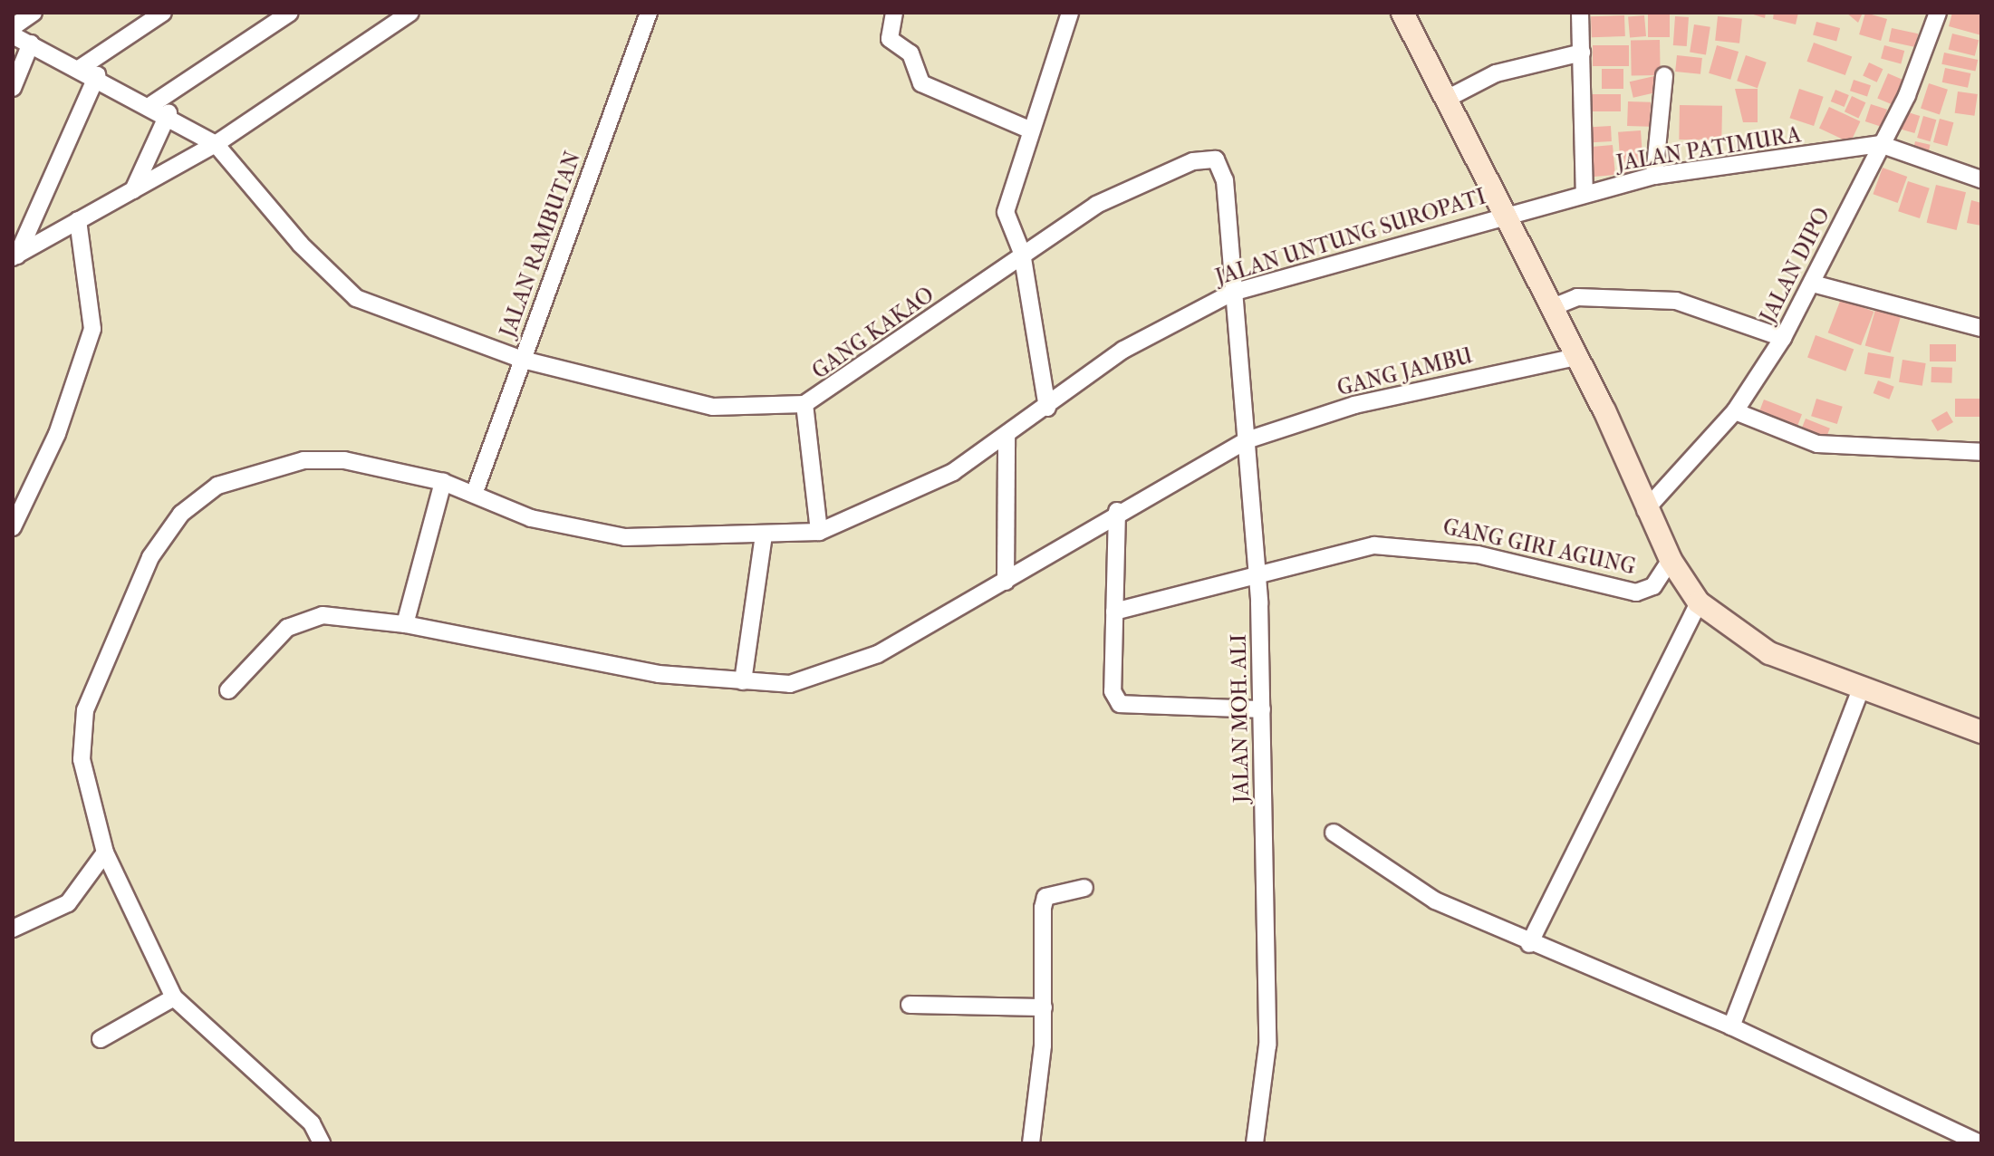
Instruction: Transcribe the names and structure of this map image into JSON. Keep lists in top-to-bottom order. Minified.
{"streets":{"street":["JALAN PATIMURA","JALAN UNTUNG SUROPATI","JALAN RAMBUTAN","JALAN DIPO","GANG KAKAO","GANG JAMBU","GANG GIRI AGUNG","JALAN MOH. ALI"]},"crossings":[["JALAN PATIMURA","JALAN UNTUNG SUROPATI"],["JALAN PATIMURA","JALAN DIPO"],["JALAN UNTUNG SUROPATI","JALAN RAMBUTAN"],["JALAN UNTUNG SUROPATI","GANG KAKAO"],["JALAN UNTUNG SUROPATI","JALAN MOH. ALI"],["JALAN RAMBUTAN","GANG KAKAO"],["GANG KAKAO","JALAN MOH. ALI"],["GANG JAMBU","JALAN MOH. ALI"],["GANG GIRI AGUNG","JALAN MOH. ALI"]]}
